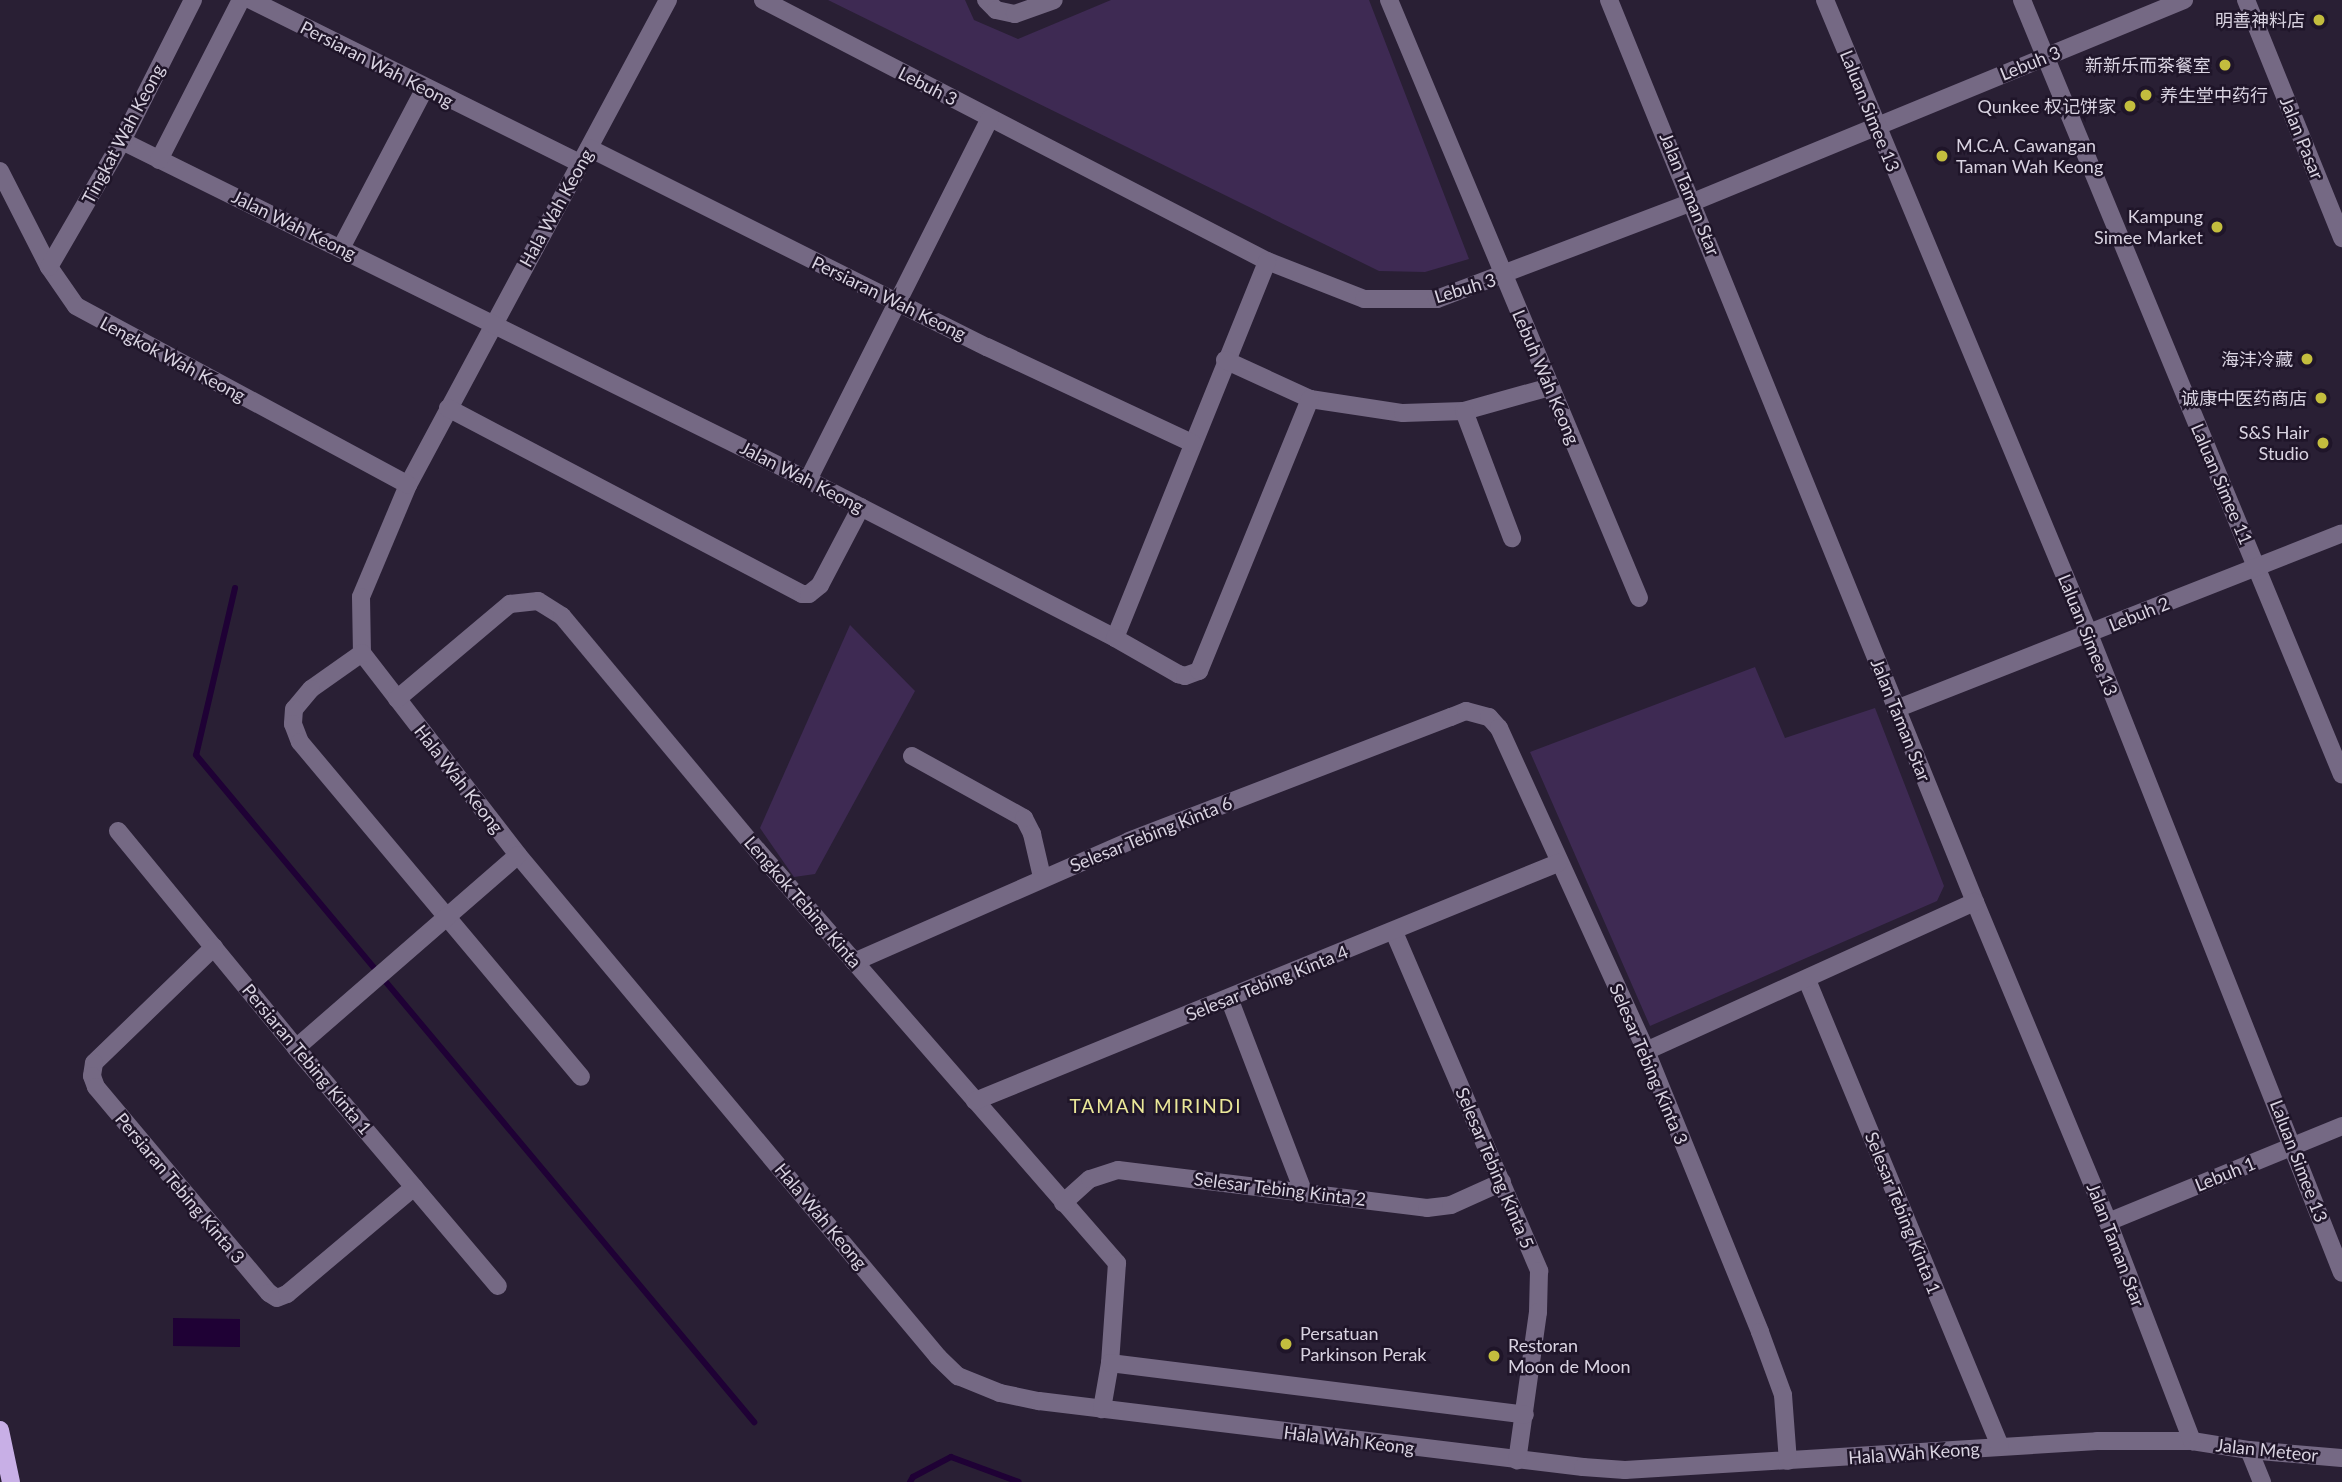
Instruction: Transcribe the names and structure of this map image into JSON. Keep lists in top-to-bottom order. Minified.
{"streets":{"street":["Lebuh 3","Persiaran Wah Keong","Laluan Simee 13","Tingkat Wah Keong","Jalan Pasar","Jalan Taman Star","Hala Wah Keong","Jalan Wah Keong","Lengkok Wah Keong","Lebuh Wah Keong","Laluan Simee 11","Lebuh 2","Selesar Tebing Kinta 6","Lengkok Tebing Kinta","Selesar Tebing Kinta 4","Persiaran Tebing Kinta 1","Selesar Tebing Kinta 3","Selesar Tebing Kinta 5","Lebuh 1","Persiaran Tebing Kinta 3","Selesar Tebing Kinta 2","Selesar Tebing Kinta 1","Jalan Meteor"]},"crossings":[["Lebuh 3","Laluan Simee 13"],["Lebuh 3","Jalan Taman Star"],["Lebuh 3","Lebuh Wah Keong"],["Lebuh 3","Laluan Simee 11"],["Persiaran Wah Keong","Hala Wah Keong"],["Laluan Simee 13","Lebuh 2"],["Laluan Simee 13","Lebuh 1"],["Tingkat Wah Keong","Jalan Wah Keong"],["Tingkat Wah Keong","Lengkok Wah Keong"],["Jalan Taman Star","Hala Wah Keong"],["Jalan Taman Star","Lebuh 2"],["Jalan Taman Star","Lebuh 1"],["Jalan Taman Star","Jalan Meteor"],["Hala Wah Keong","Jalan Wah Keong"],["Hala Wah Keong","Lengkok Wah Keong"],["Hala Wah Keong","Lengkok Tebing Kinta"],["Hala Wah Keong","Selesar Tebing Kinta 3"],["Hala Wah Keong","Selesar Tebing Kinta 5"],["Hala Wah Keong","Selesar Tebing Kinta 1"],["Hala Wah Keong","Jalan Meteor"],["Laluan Simee 11","Lebuh 2"],["Selesar Tebing Kinta 6","Lengkok Tebing Kinta"],["Selesar Tebing Kinta 6","Selesar Tebing Kinta 3"],["Lengkok Tebing Kinta","Selesar Tebing Kinta 4"],["Lengkok Tebing Kinta","Selesar Tebing Kinta 2"],["Selesar Tebing Kinta 4","Selesar Tebing Kinta 3"],["Selesar Tebing Kinta 4","Selesar Tebing Kinta 5"],["Persiaran Tebing Kinta 1","Persiaran Tebing Kinta 3"],["Selesar Tebing Kinta 5","Selesar Tebing Kinta 2"]],"districts":["TAMAN MIRINDI"],"places":["明善神料店","新新乐而茶餐室","养生堂中药行","Qunkee 权记饼家","M.C.A. Cawangan Taman Wah Keong","Kampung Simee Market","海沣冷藏","诚康中医药商店","S&S Hair Studio","Persatuan Parkinson Perak","Restoran Moon de Moon"]}
